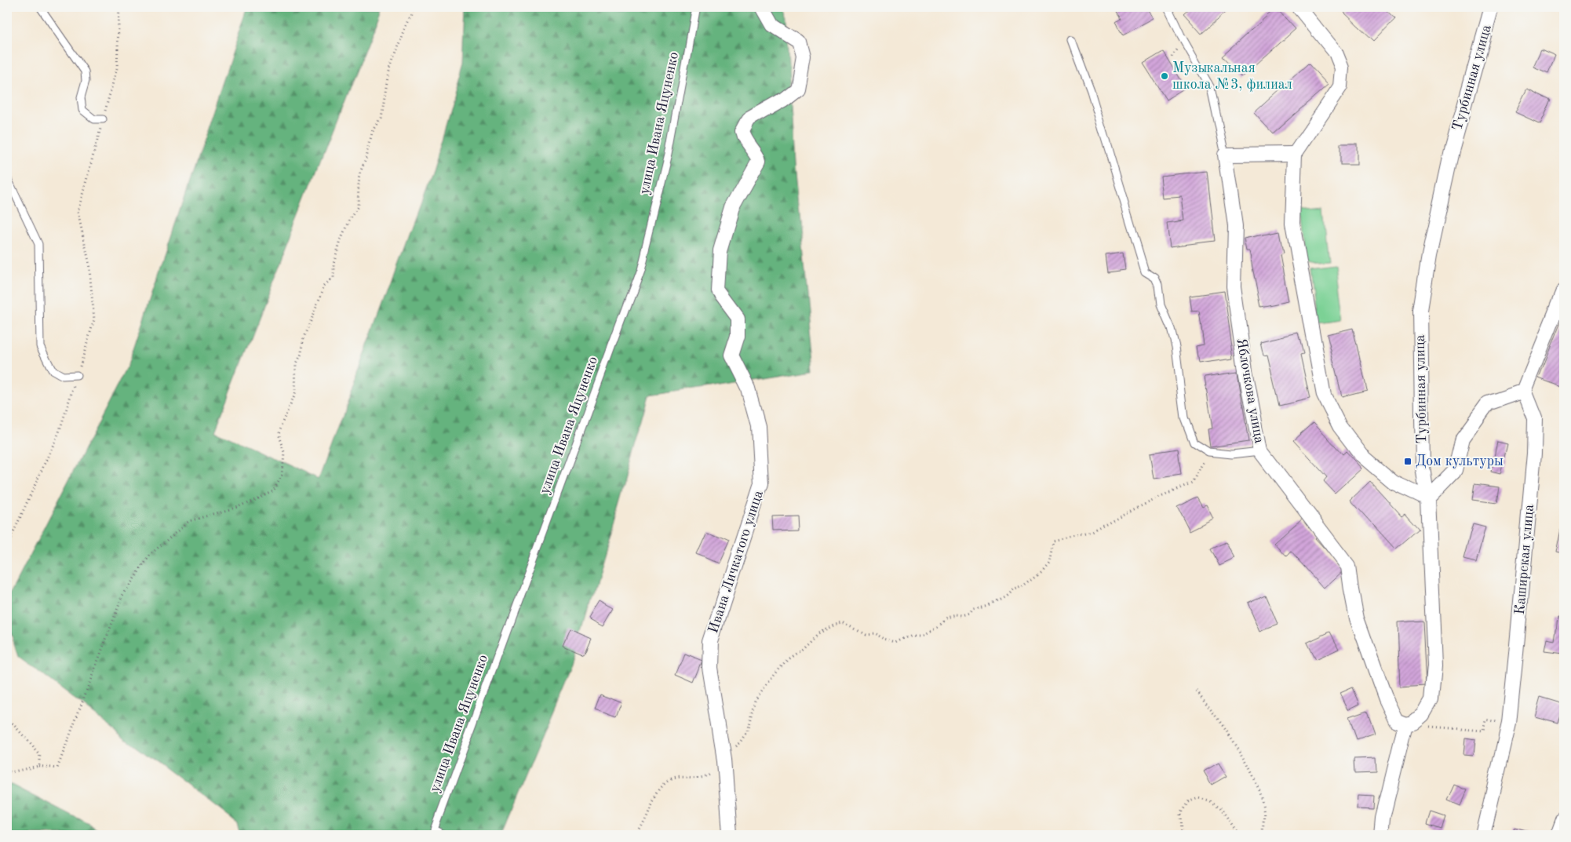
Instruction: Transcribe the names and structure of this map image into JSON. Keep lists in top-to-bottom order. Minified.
{"streets":{"street":["Турбинная улица","Яблочкова улица","Каширская улица","Ивана Личкатого улица"],"lane":["улица Ивана Яцуненко"]},"crossings":[["Турбинная улица","Яблочкова улица"]],"places":{"other":["Музыкальная школа №3, филиал"],"transit":["Дом культуры"]}}
